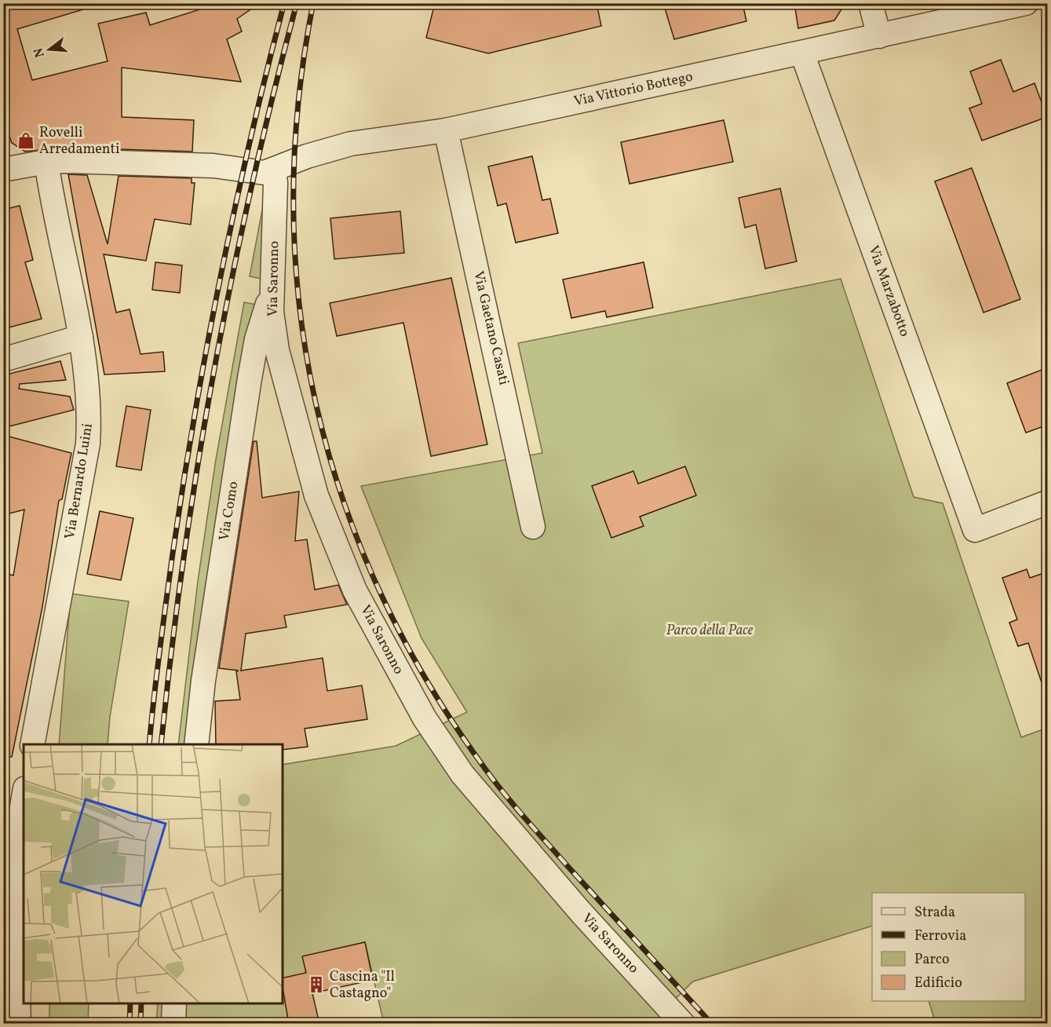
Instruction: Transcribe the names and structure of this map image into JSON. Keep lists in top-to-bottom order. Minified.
{"streets":{"street":["Via Vittorio Bottego","Via Saronno","Via Marzabotto","Via Gaetano Casati","Via Bernardo Luini","Via Como"]},"crossings":[["Via Vittorio Bottego","Via Saronno"],["Via Vittorio Bottego","Via Marzabotto"],["Via Vittorio Bottego","Via Gaetano Casati"],["Via Vittorio Bottego","Via Bernardo Luini"],["Via Saronno","Via Como"]],"parks":["Parco della Pace"],"places":{"shop":["Rovelli Arredamenti"],"building":["Cascina \"Il Castagno\""]},"legend":["Strada","Ferrovia","Parco","Edificio"],"north":"left"}
